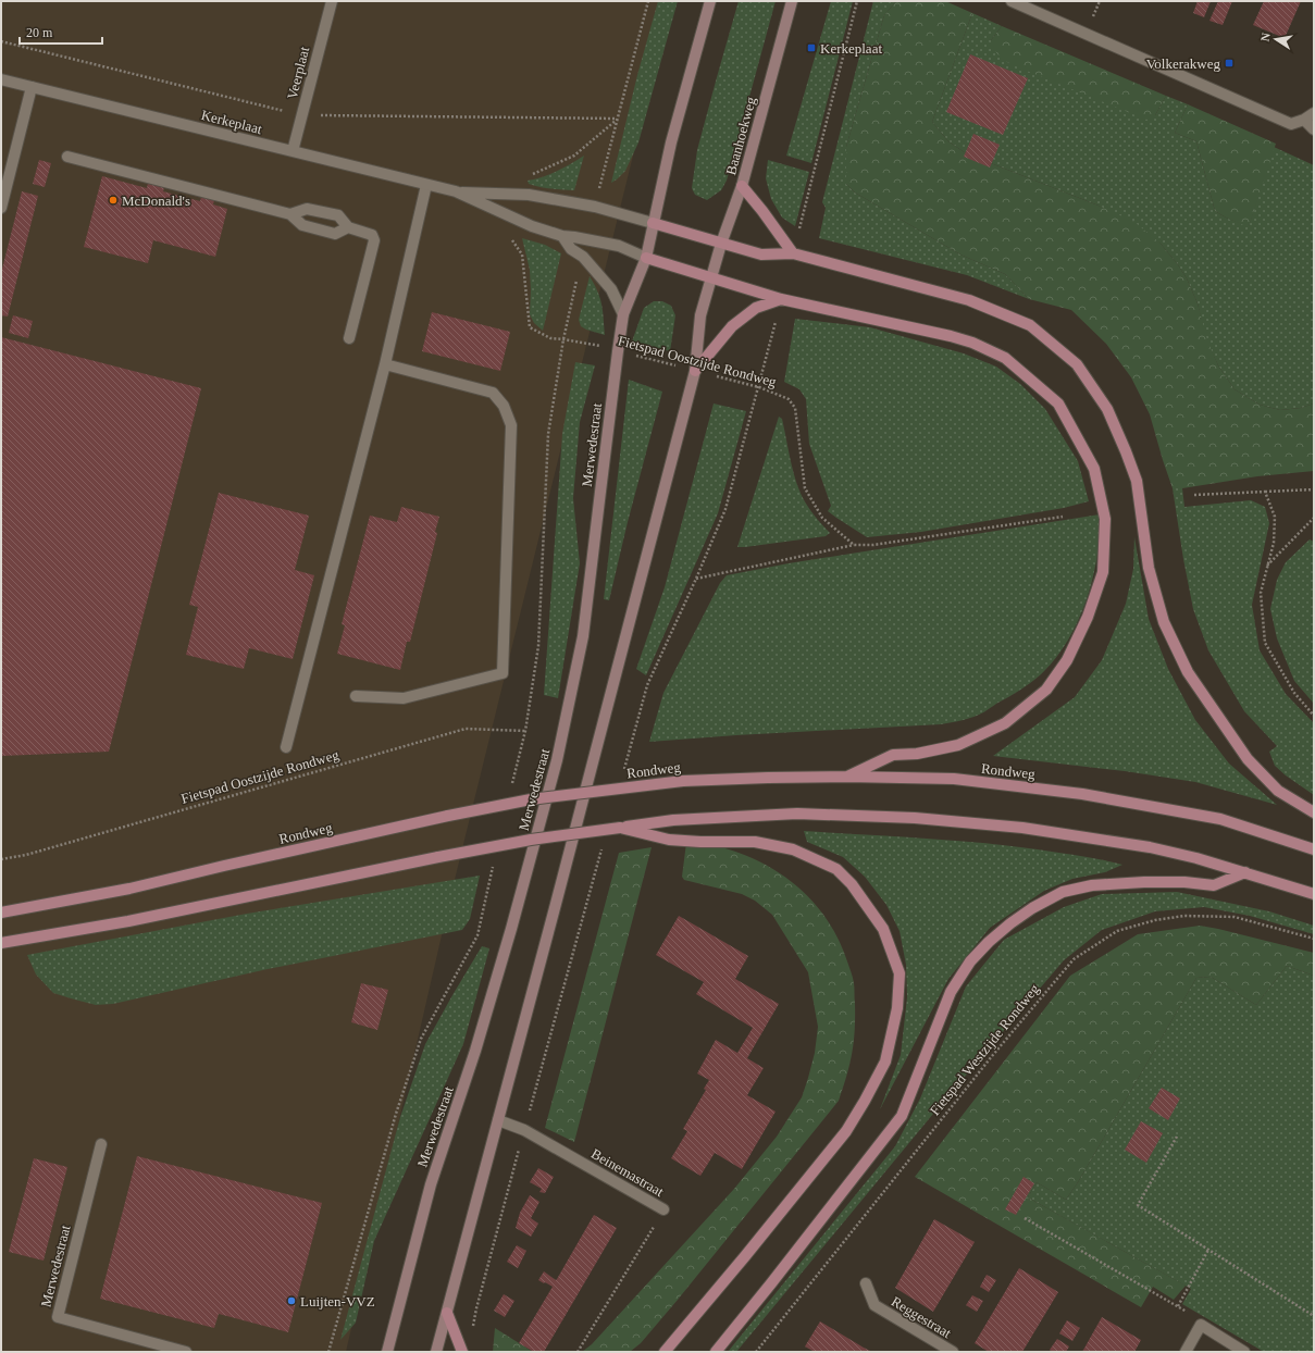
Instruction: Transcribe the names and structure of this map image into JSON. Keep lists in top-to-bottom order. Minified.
{"streets":{"main road":["Baanhoekweg","Merwedestraat","Rondweg"],"street":["Veerplaat","Kerkeplaat","Beinemastraat","Reggestraat"],"path":["Fietspad Oostzijde Rondweg","Fietspad Westzijde Rondweg"]},"crossings":[["Veerplaat","Kerkeplaat"],["Kerkeplaat","Merwedestraat"],["Fietspad Oostzijde Rondweg","Merwedestraat"]],"places":{"transit":["Kerkeplaat","Volkerakweg"],"other":["McDonald's","Luijten-VVZ"]},"scale_bar":"20 m","north":"left"}
